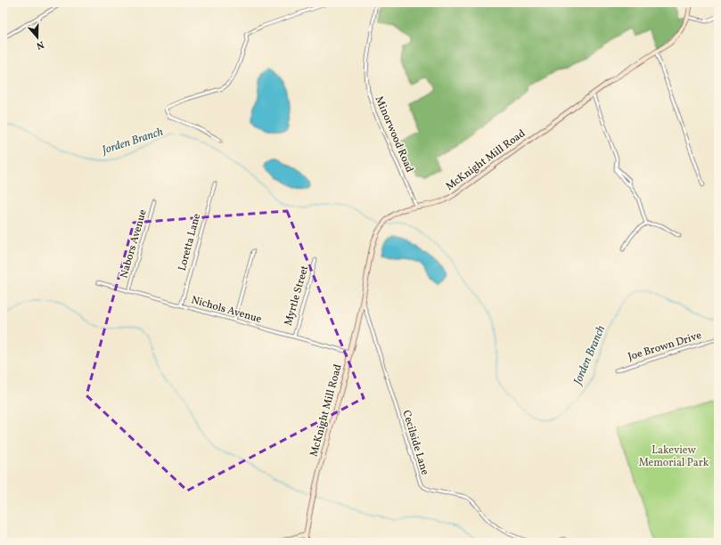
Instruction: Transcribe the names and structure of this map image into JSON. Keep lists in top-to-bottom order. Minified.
{"streets":{"street":["Minorwood Road","McKnight Mill Road","Loretta Lane","Nabors Avenue","Myrtle Street","Nichols Avenue","Joe Brown Drive","Cecilside Lane"]},"crossings":[["Minorwood Road","McKnight Mill Road"],["McKnight Mill Road","Nichols Avenue"],["McKnight Mill Road","Cecilside Lane"],["Loretta Lane","Nichols Avenue"],["Nabors Avenue","Nichols Avenue"],["Myrtle Street","Nichols Avenue"]],"water":["Jorden Branch"],"parks":["Lakeview Memorial Park"],"north":"bottom"}
